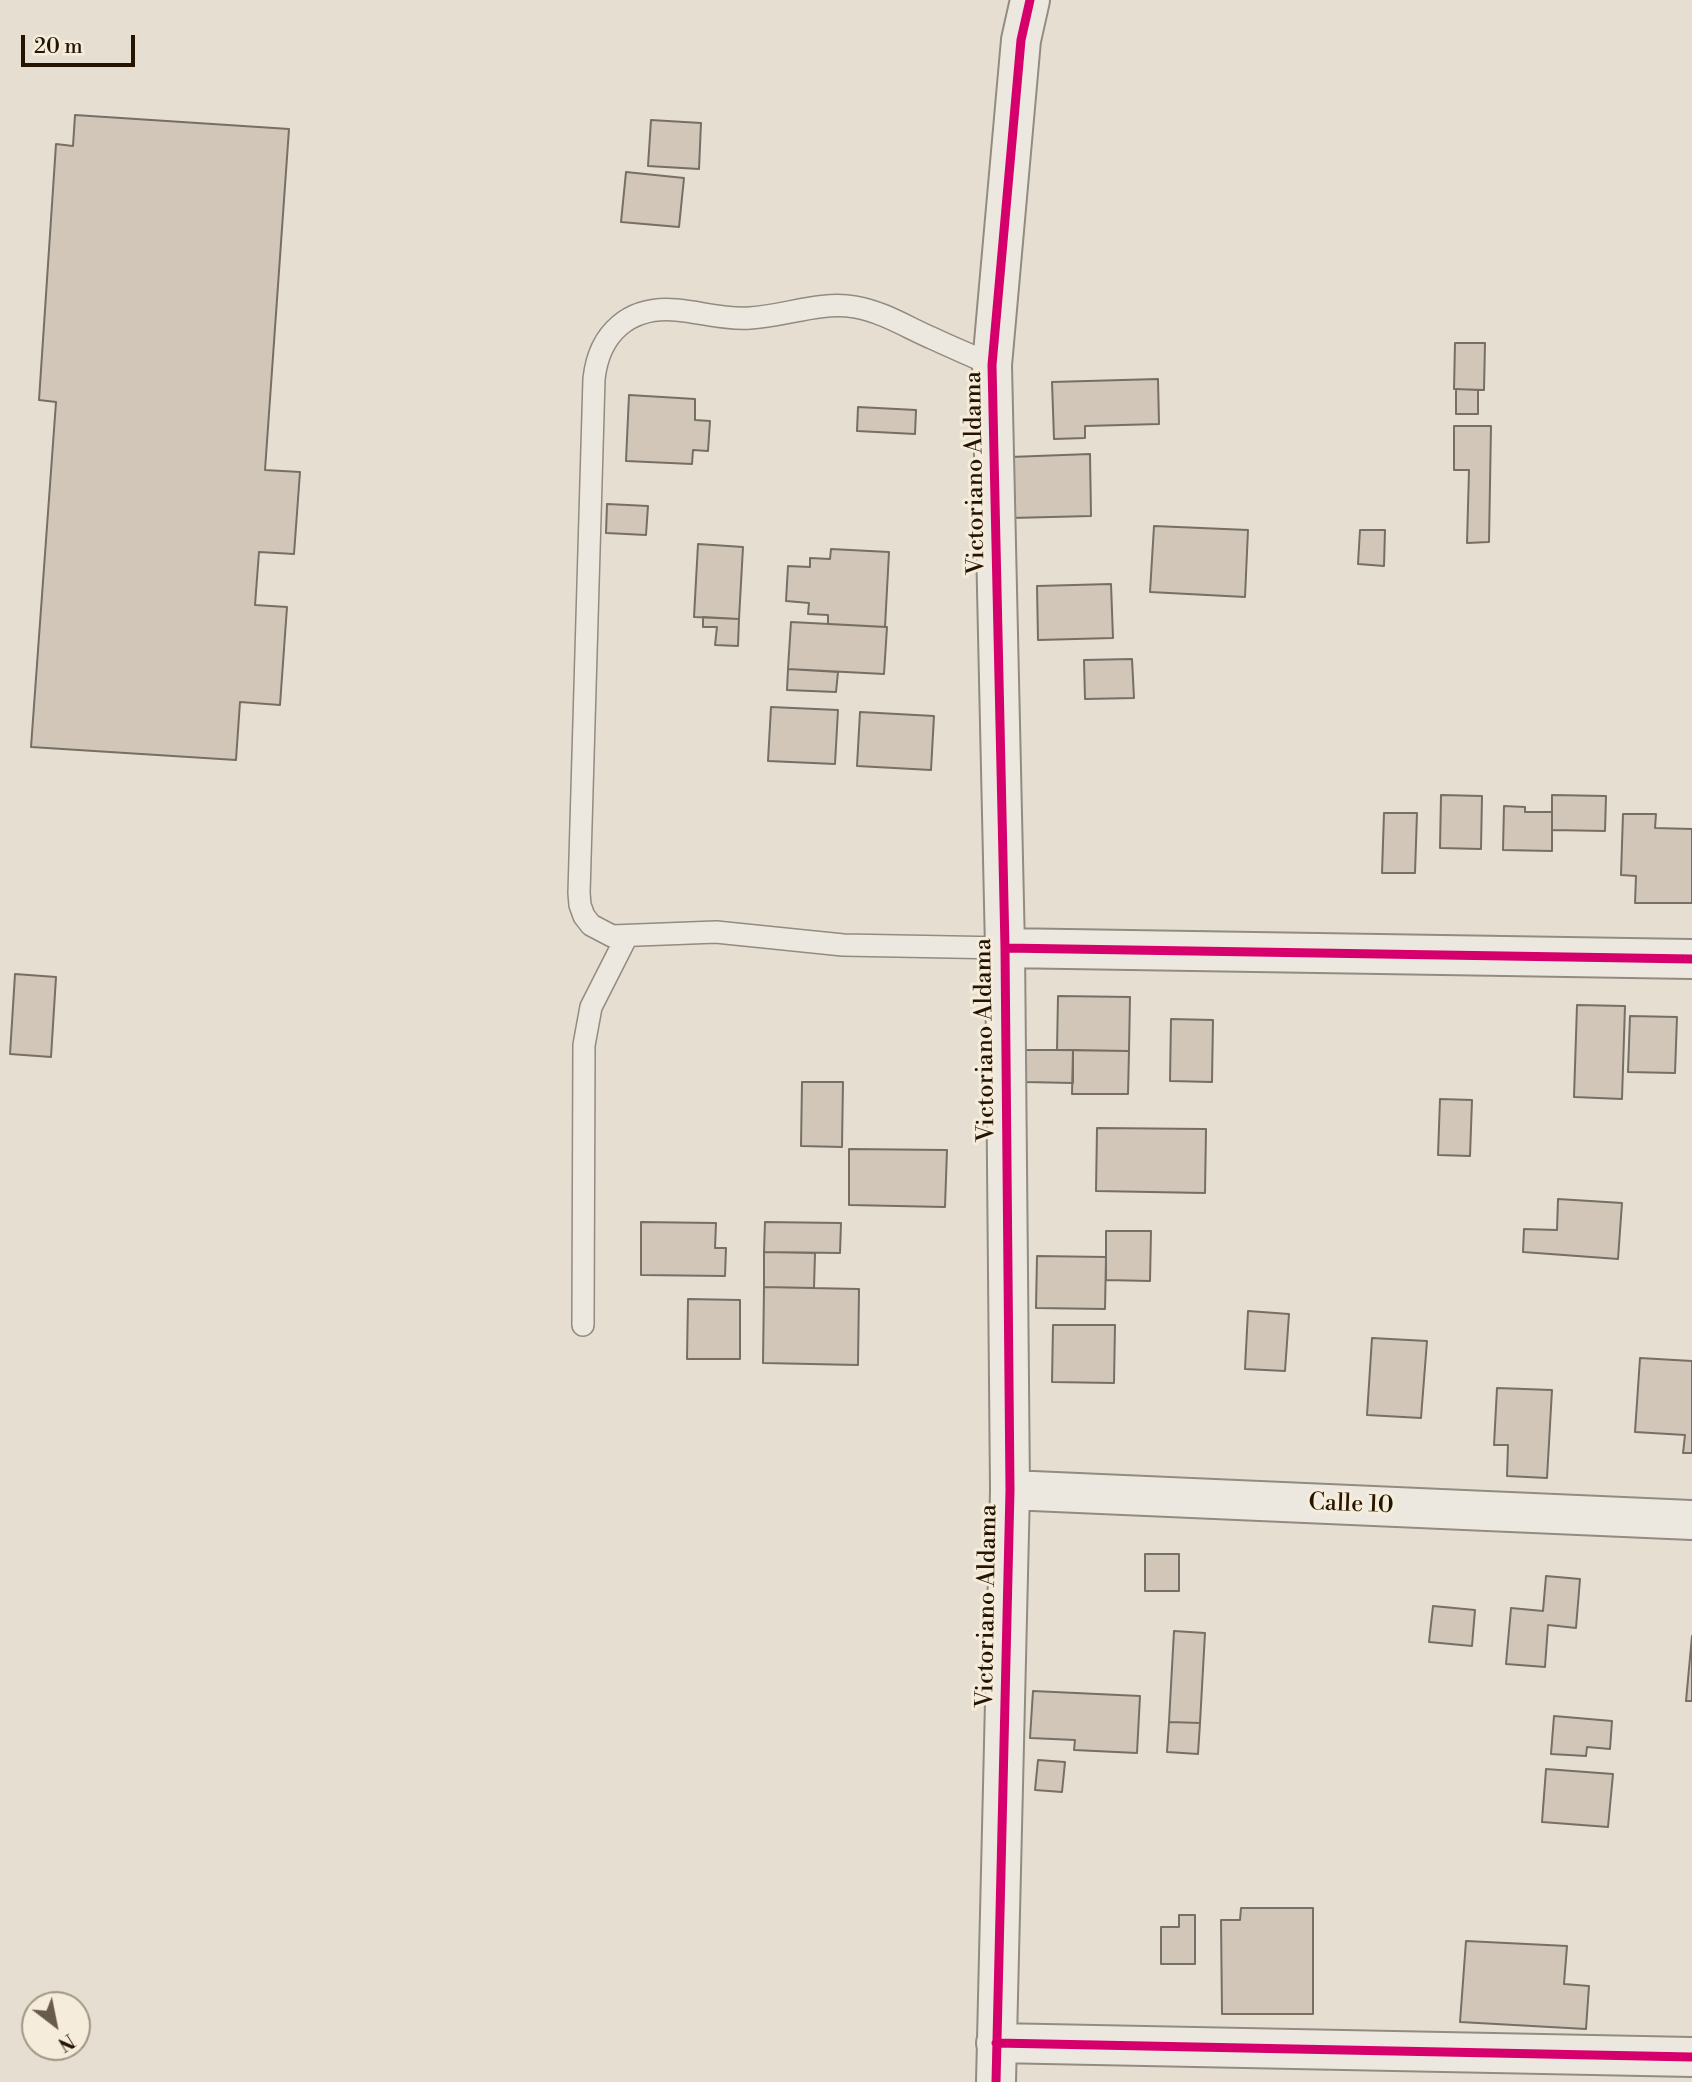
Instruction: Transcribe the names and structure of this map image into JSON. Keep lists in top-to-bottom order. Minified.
{"streets":{"street":["Victoriano Aldama","Calle 10"]},"crossings":[["Victoriano Aldama","Calle 10"]],"scale_bar":"20 m","north":"bottom right"}
